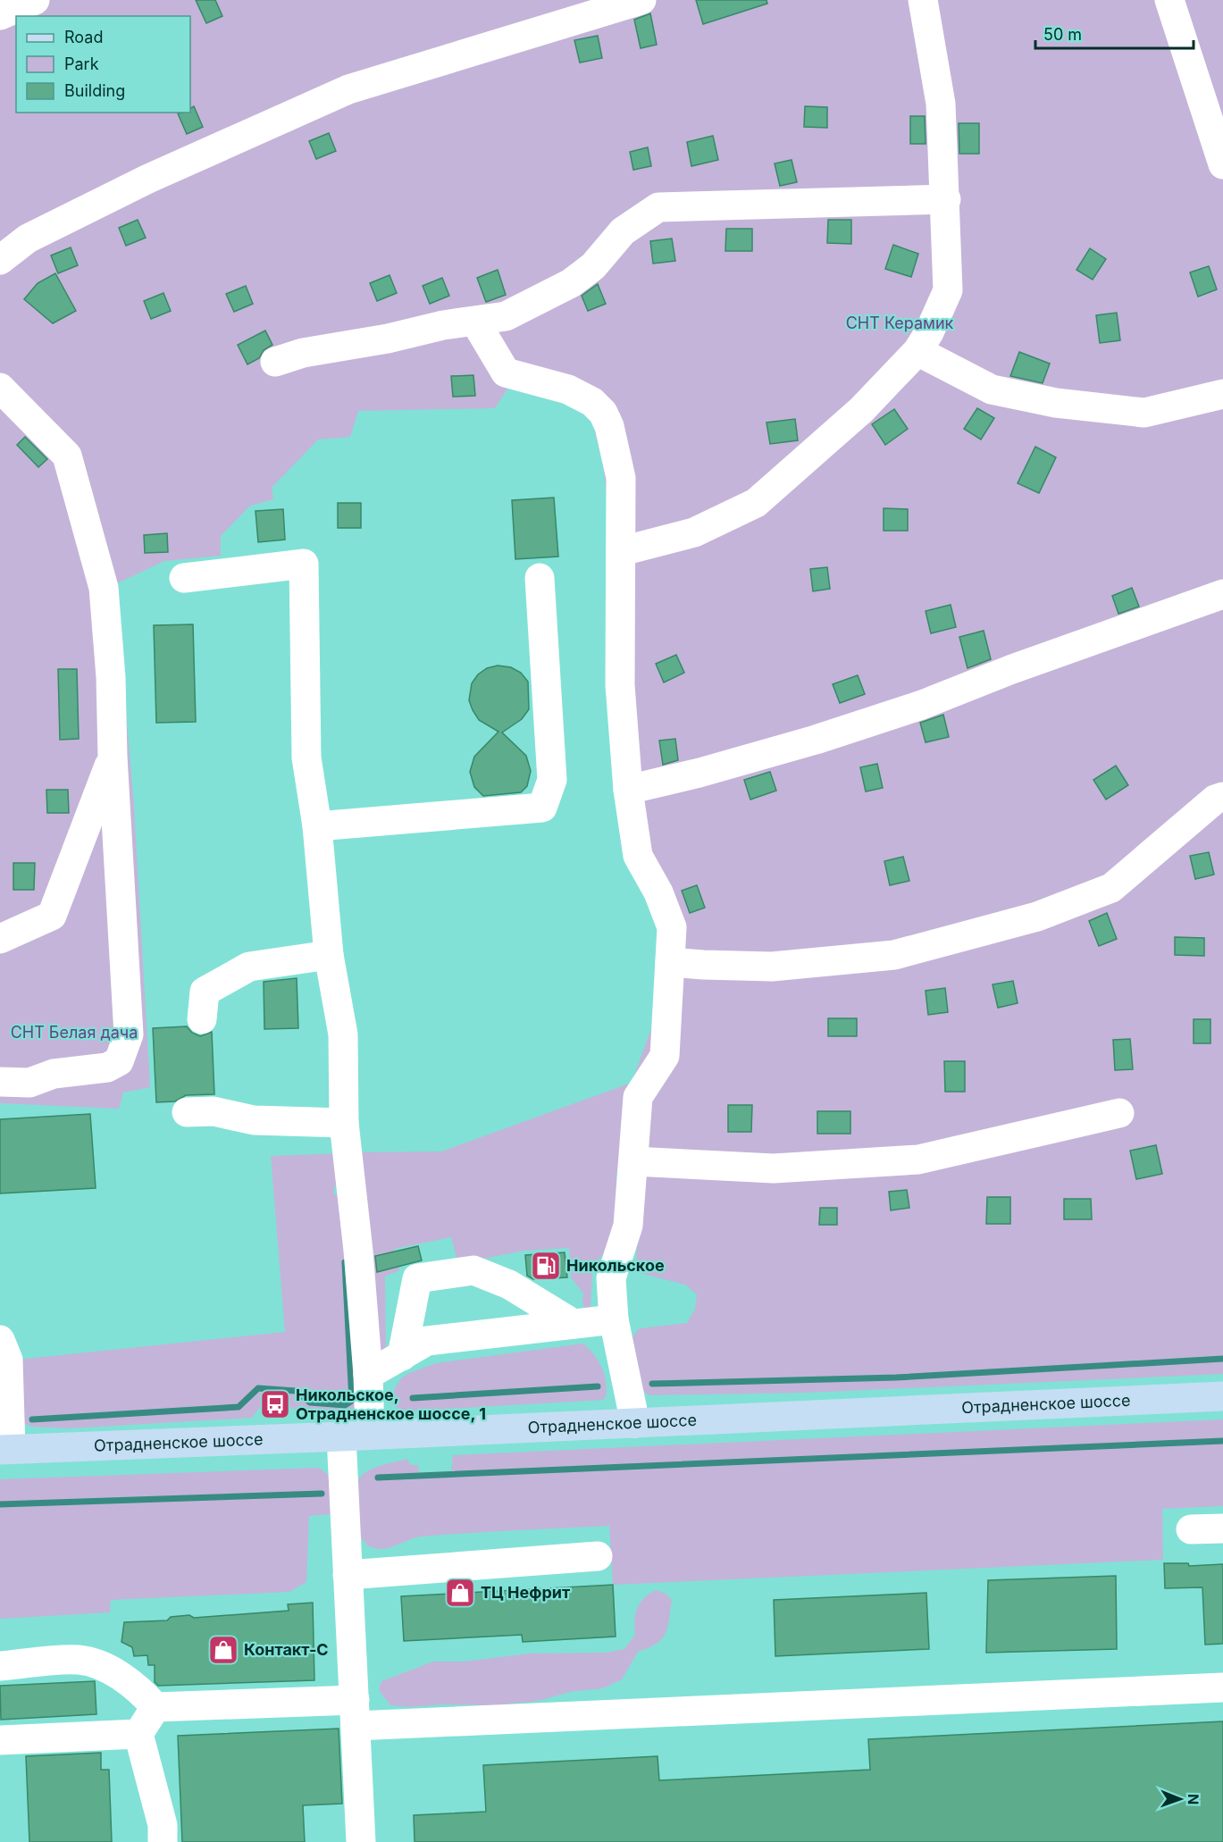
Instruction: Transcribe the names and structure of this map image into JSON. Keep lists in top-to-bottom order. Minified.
{"streets":{"main road":["Отрадненское шоссе"]},"parks":["СНТ Керамик","СНТ Белая дача"],"places":{"fuel station":["Никольское"],"bus stop":["Никольское, Отрадненское шоссе, 1"],"shop":["ТЦ Нефрит","Контакт-С"]},"legend":["Road","Park","Building"],"scale_bar":"50 m","north":"right"}
